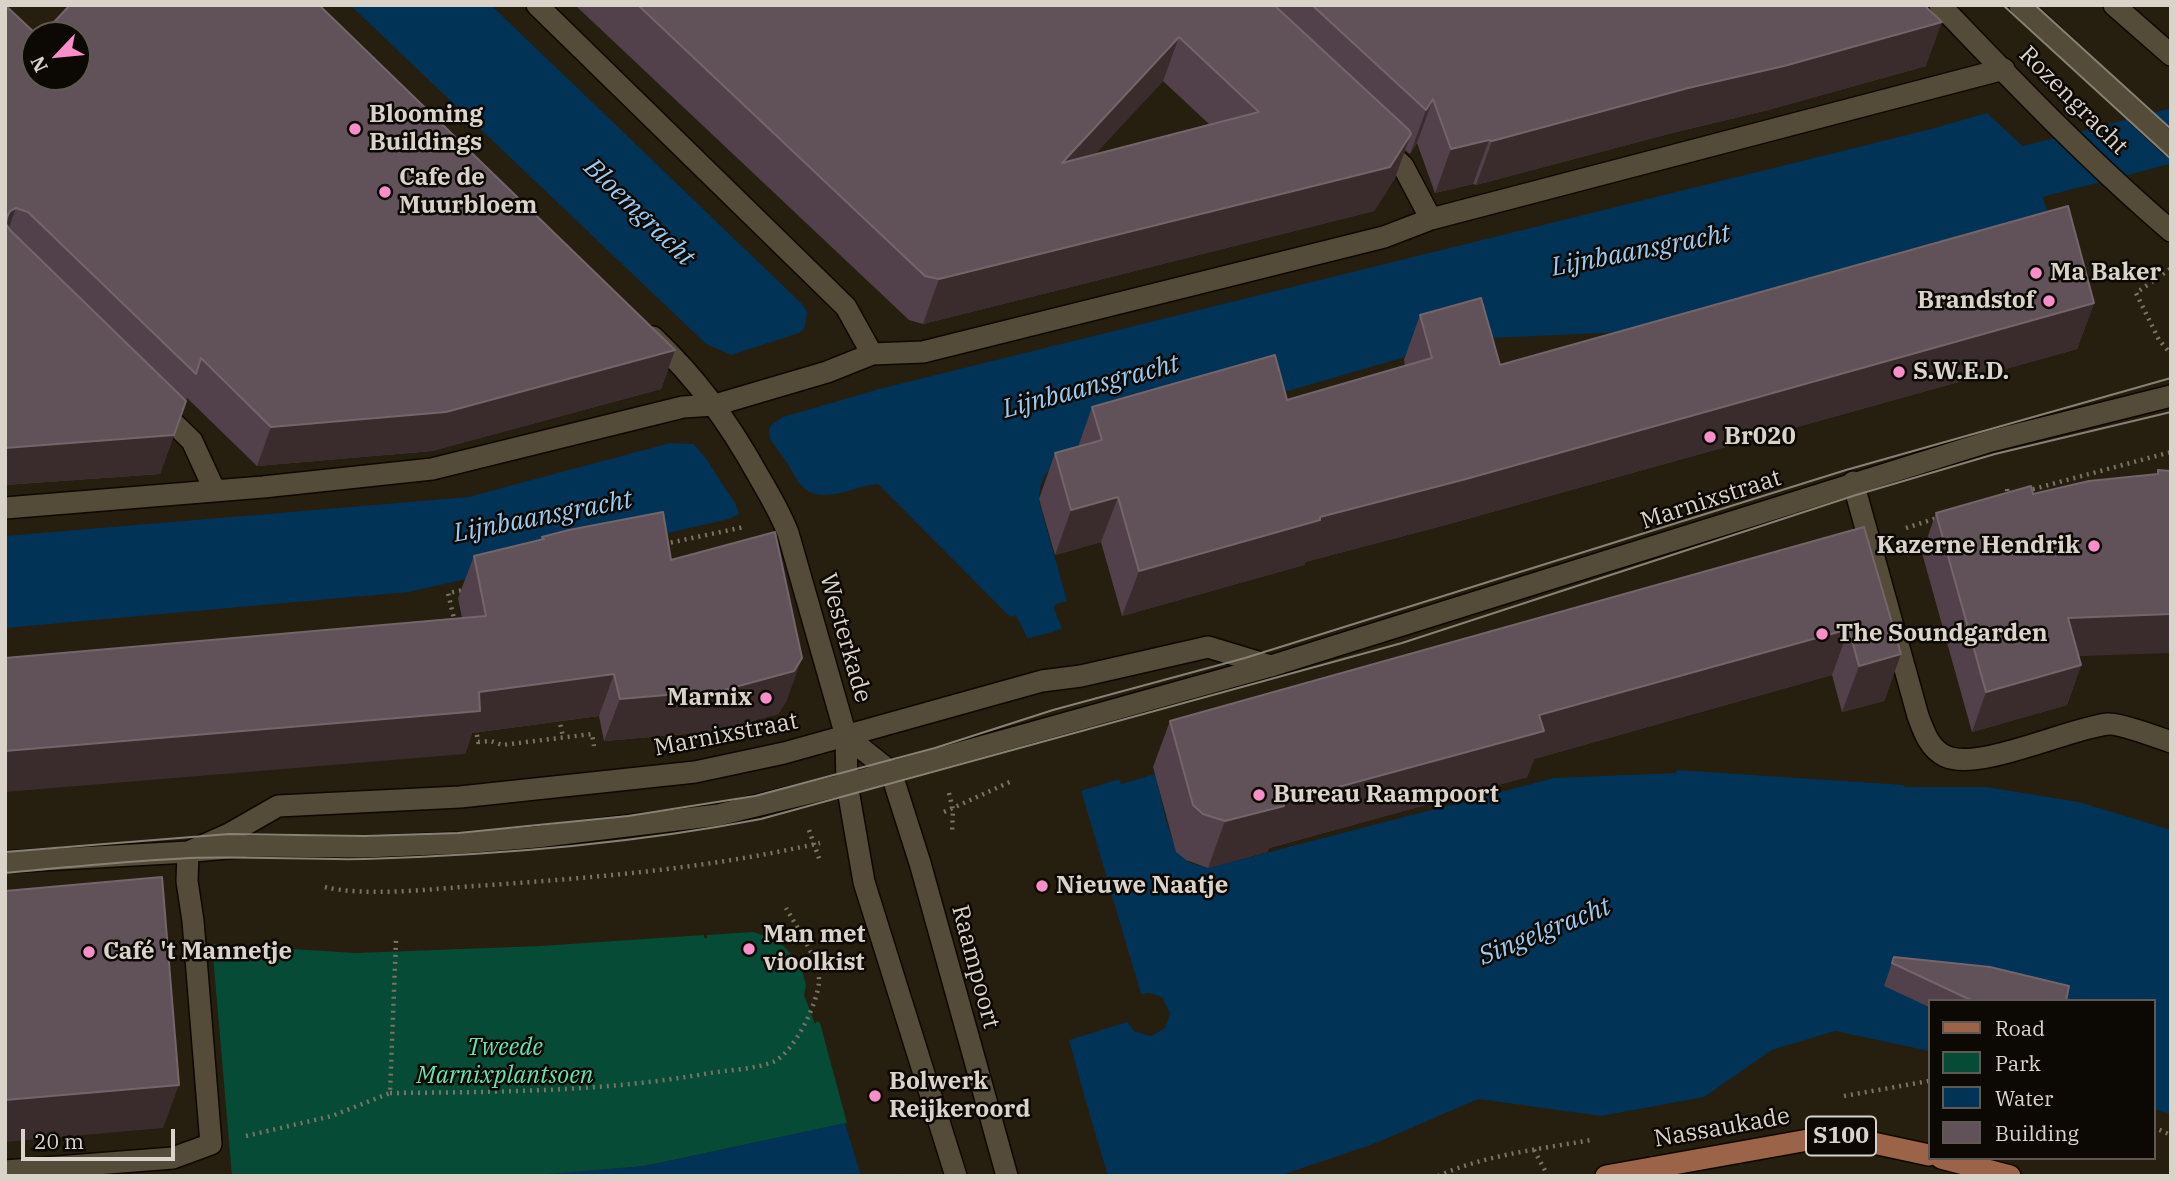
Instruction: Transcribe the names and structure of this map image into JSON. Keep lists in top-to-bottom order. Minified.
{"streets":{"main road":["Nassaukade","S100"],"street":["Rozengracht","Marnixstraat","Westerkade","Raampoort"]},"crossings":[["Marnixstraat","Westerkade"],["Marnixstraat","Raampoort"]],"water":["Bloemgracht","Lijnbaansgracht","Singelgracht"],"parks":["Tweede Marnixplantsoen"],"places":["Blooming Buildings","Cafe de Muurbloem","Ma Baker","Brandstof","S.W.E.D.","Br020","Kazerne Hendrik","The Soundgarden","Marnix","Bureau Raampoort","Nieuwe Naatje","Man met vioolkist","Café 't Mannetje","Bolwerk Reijkeroord"],"legend":["Road","Park","Water","Building"],"scale_bar":"20 m","north":"bottom left"}
